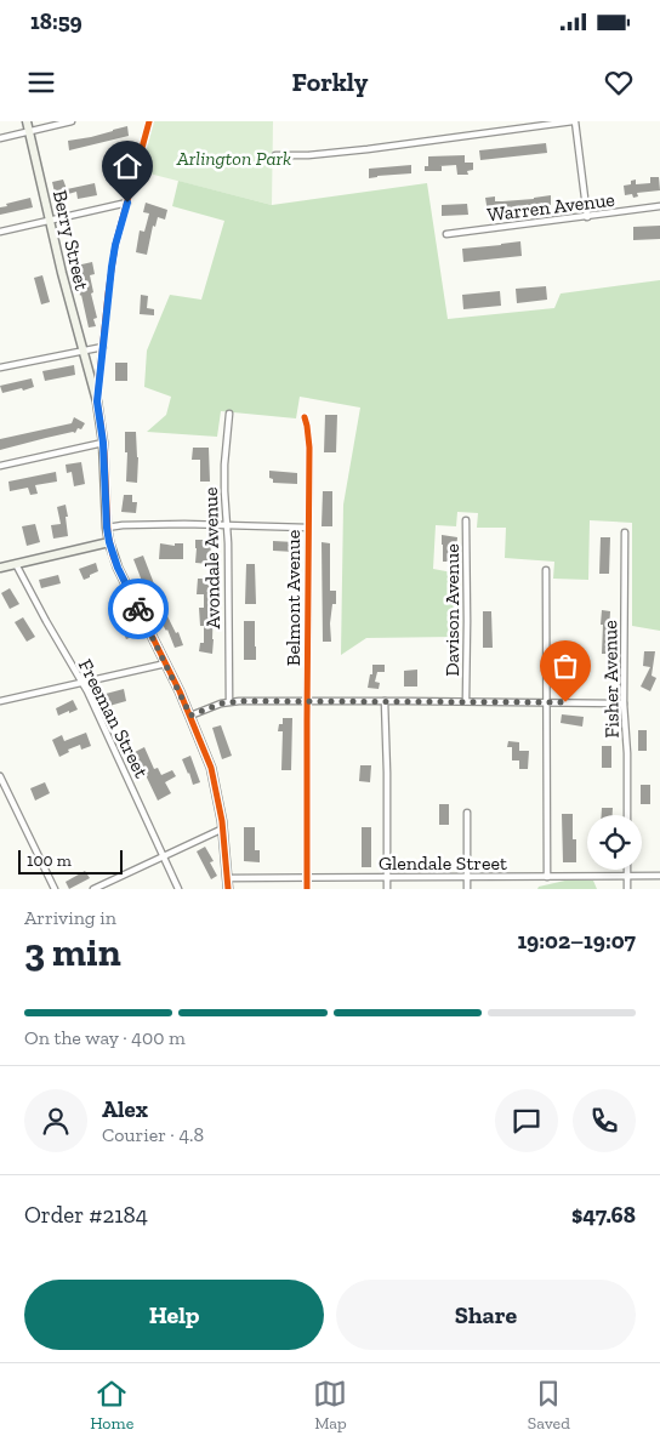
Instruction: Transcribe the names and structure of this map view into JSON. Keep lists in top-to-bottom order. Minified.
{"streets":{"street":["Warren Avenue","Berry Street","Avondale Avenue","Belmont Avenue","Davison Avenue","Fisher Avenue","Freeman Street","Glendale Street"]},"crossings":[["Berry Street","Glendale Street"],["Belmont Avenue","Glendale Street"]],"parks":["Arlington Park"],"scale_bar":"100 m","page":{"status":"18:59","header":"Forkly","scale":"100 m","heading":["3 min","Arriving in","19:02–19:07"],"panel":["Alex","Courier · 4.8","Order #2184","$47.68"],"bar":"On the way · 400 m","buttons":["Help","Share"],"tabs":["Home","Map","Saved"]}}
